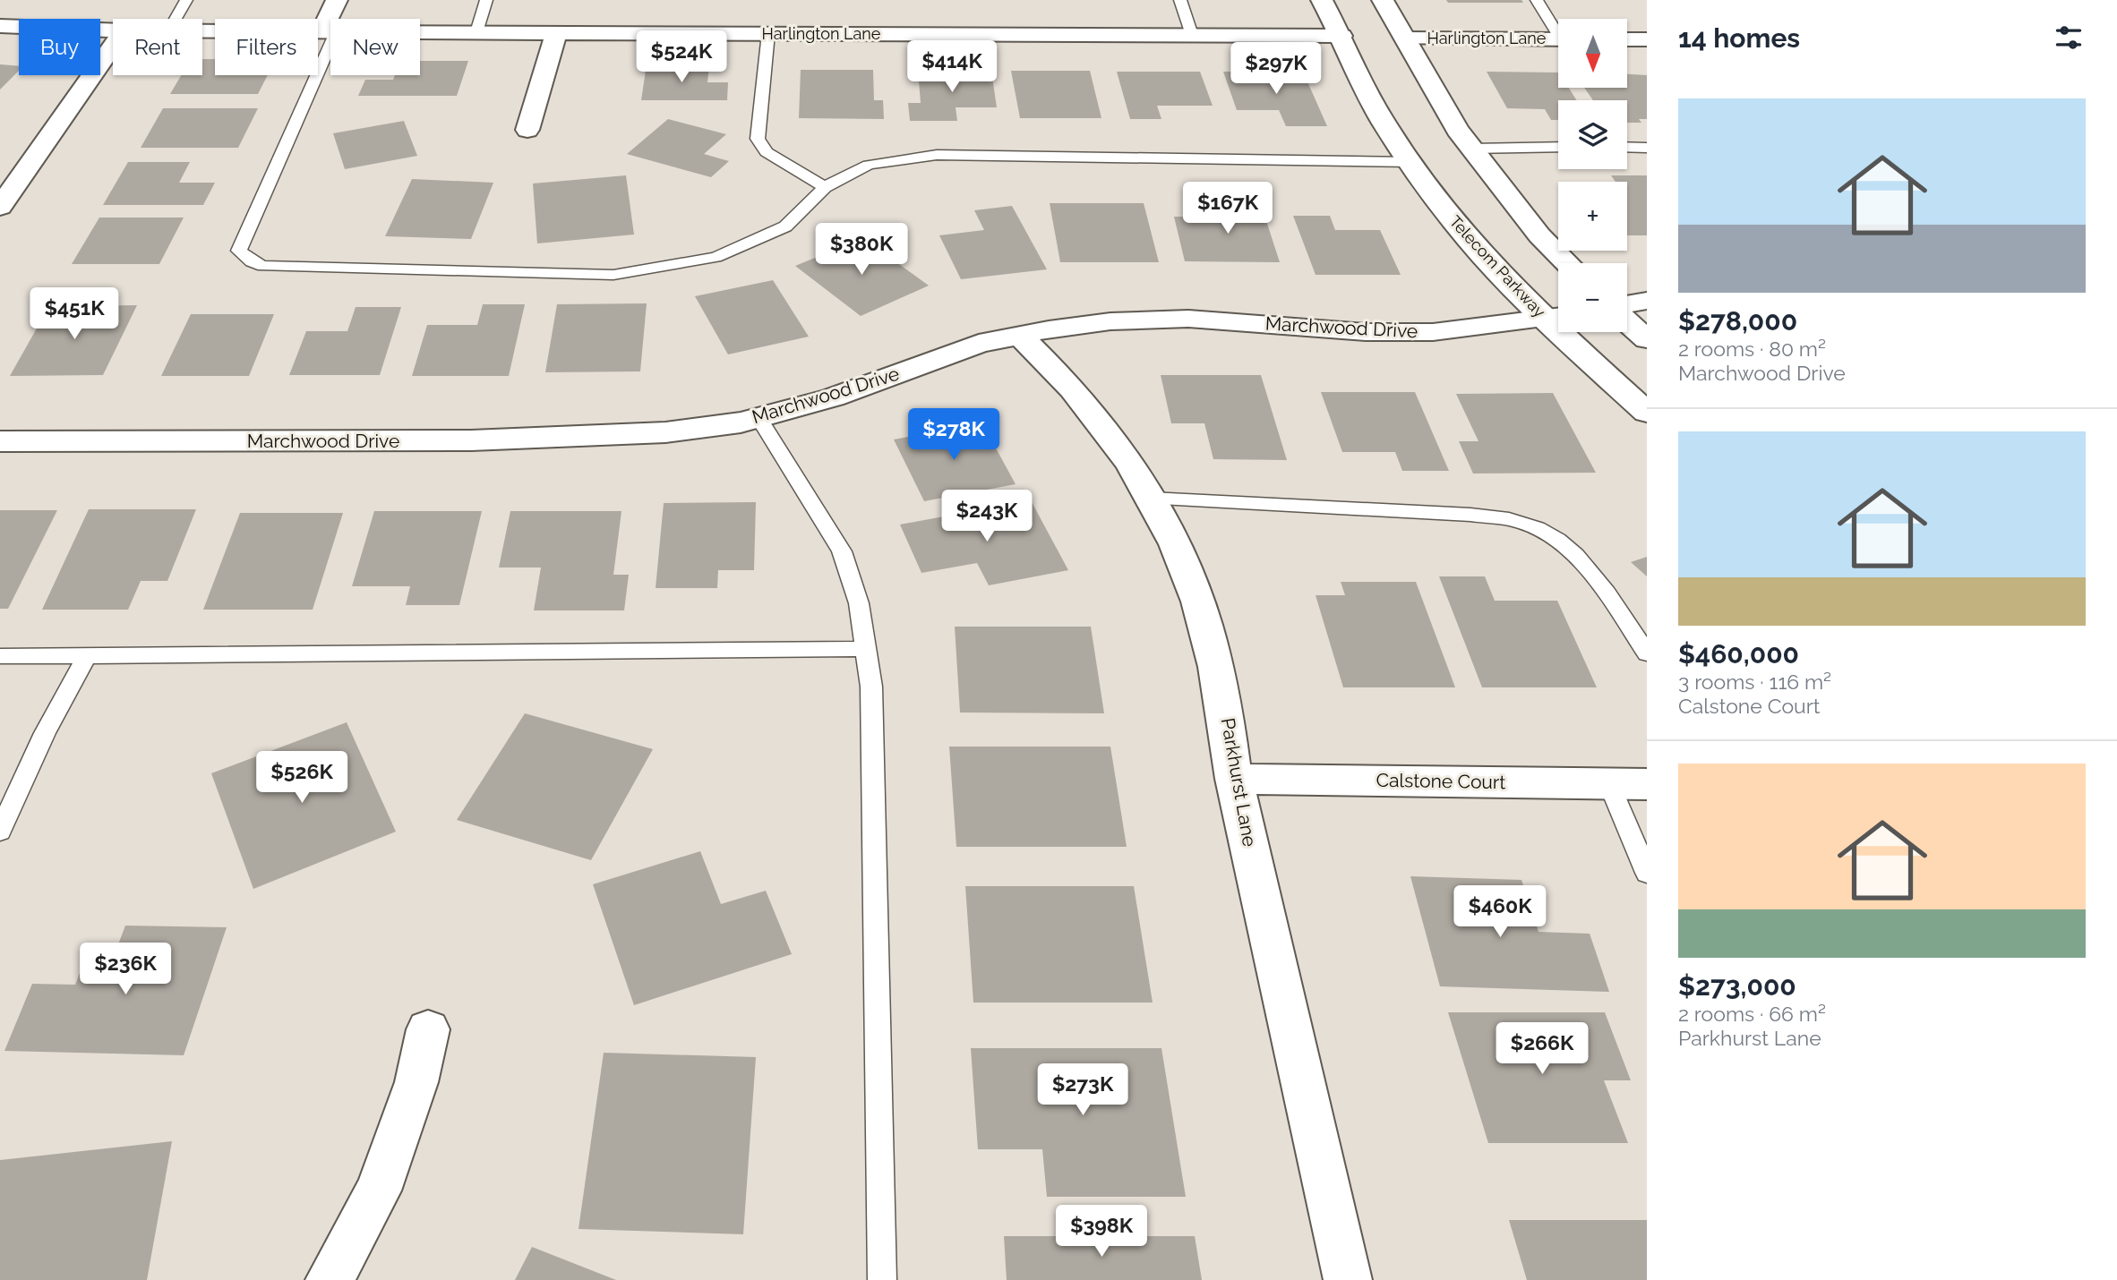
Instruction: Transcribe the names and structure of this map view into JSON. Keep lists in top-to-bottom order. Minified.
{"streets":{"street":["Harlington Lane","Telecom Parkway","Marchwood Drive","Calstone Court","Parkhurst Lane"]},"crossings":[["Harlington Lane","Telecom Parkway"],["Telecom Parkway","Marchwood Drive"],["Marchwood Drive","Parkhurst Lane"],["Calstone Court","Parkhurst Lane"]],"north":"bottom","page":{"heading":"14 homes","map_buttons":["+","−"],"chip":["Buy","Rent","Filters","New"],"price":["$524K","$414K","$297K","$167K","$380K","$451K","$278K","$243K","$526K","$460K","$236K","$266K","$273K","$398K"],"list":[{"name":"$278,000","note":"2 rooms · 80 m² · Marchwood Drive"},{"name":"$460,000","note":"3 rooms · 116 m² · Calstone Court"},{"name":"$273,000","note":"2 rooms · 66 m² · Parkhurst Lane"}]}}
